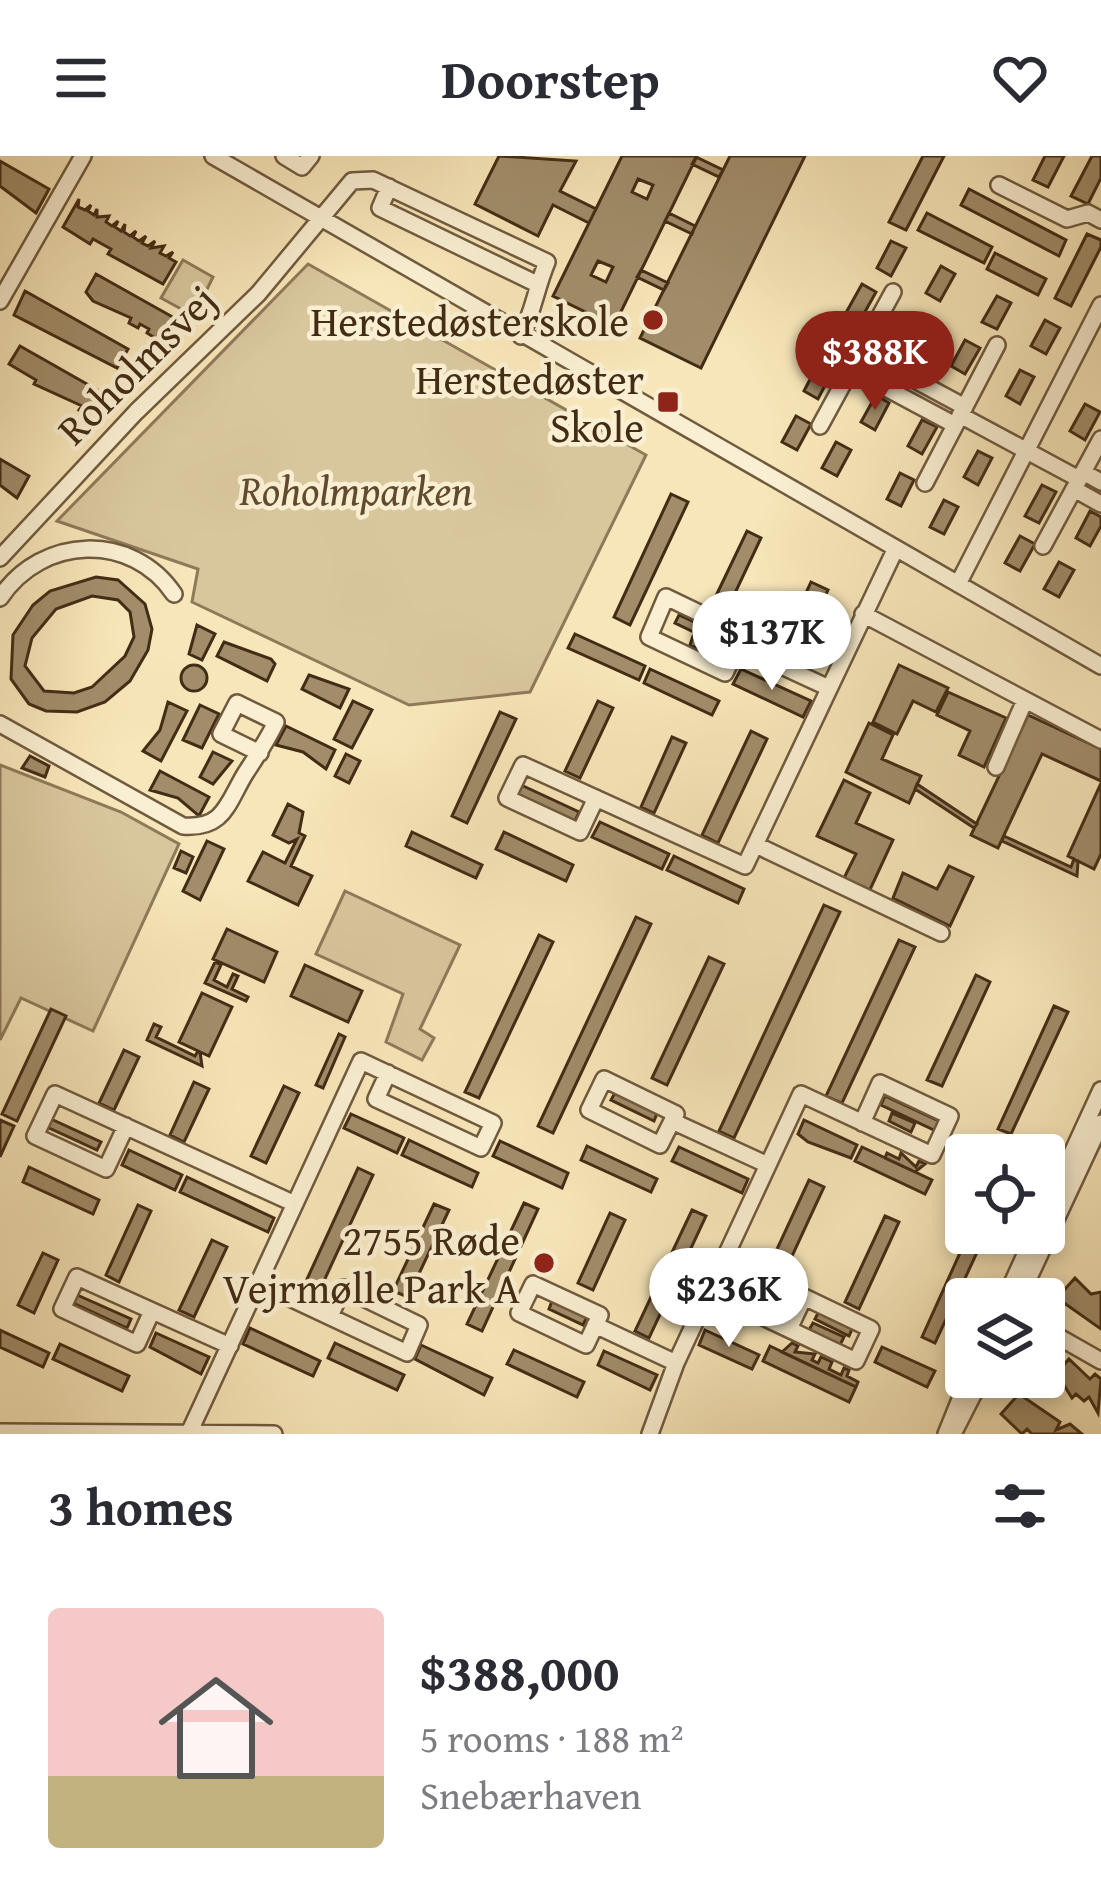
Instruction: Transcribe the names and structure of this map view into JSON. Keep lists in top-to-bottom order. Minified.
{"streets":{"street":["Roholmsvej"]},"parks":["Roholmparken"],"places":{"other":["Herstedøsterskole","2755 Røde Vejrmølle Park A"],"transit":["Herstedøster Skole"]},"page":{"header":"Doorstep","price":["$388K","$137K","$236K"],"heading":"3 homes","list":[{"name":"$388,000","note":"5 rooms · 188 m² · Snebærhaven"}]}}
